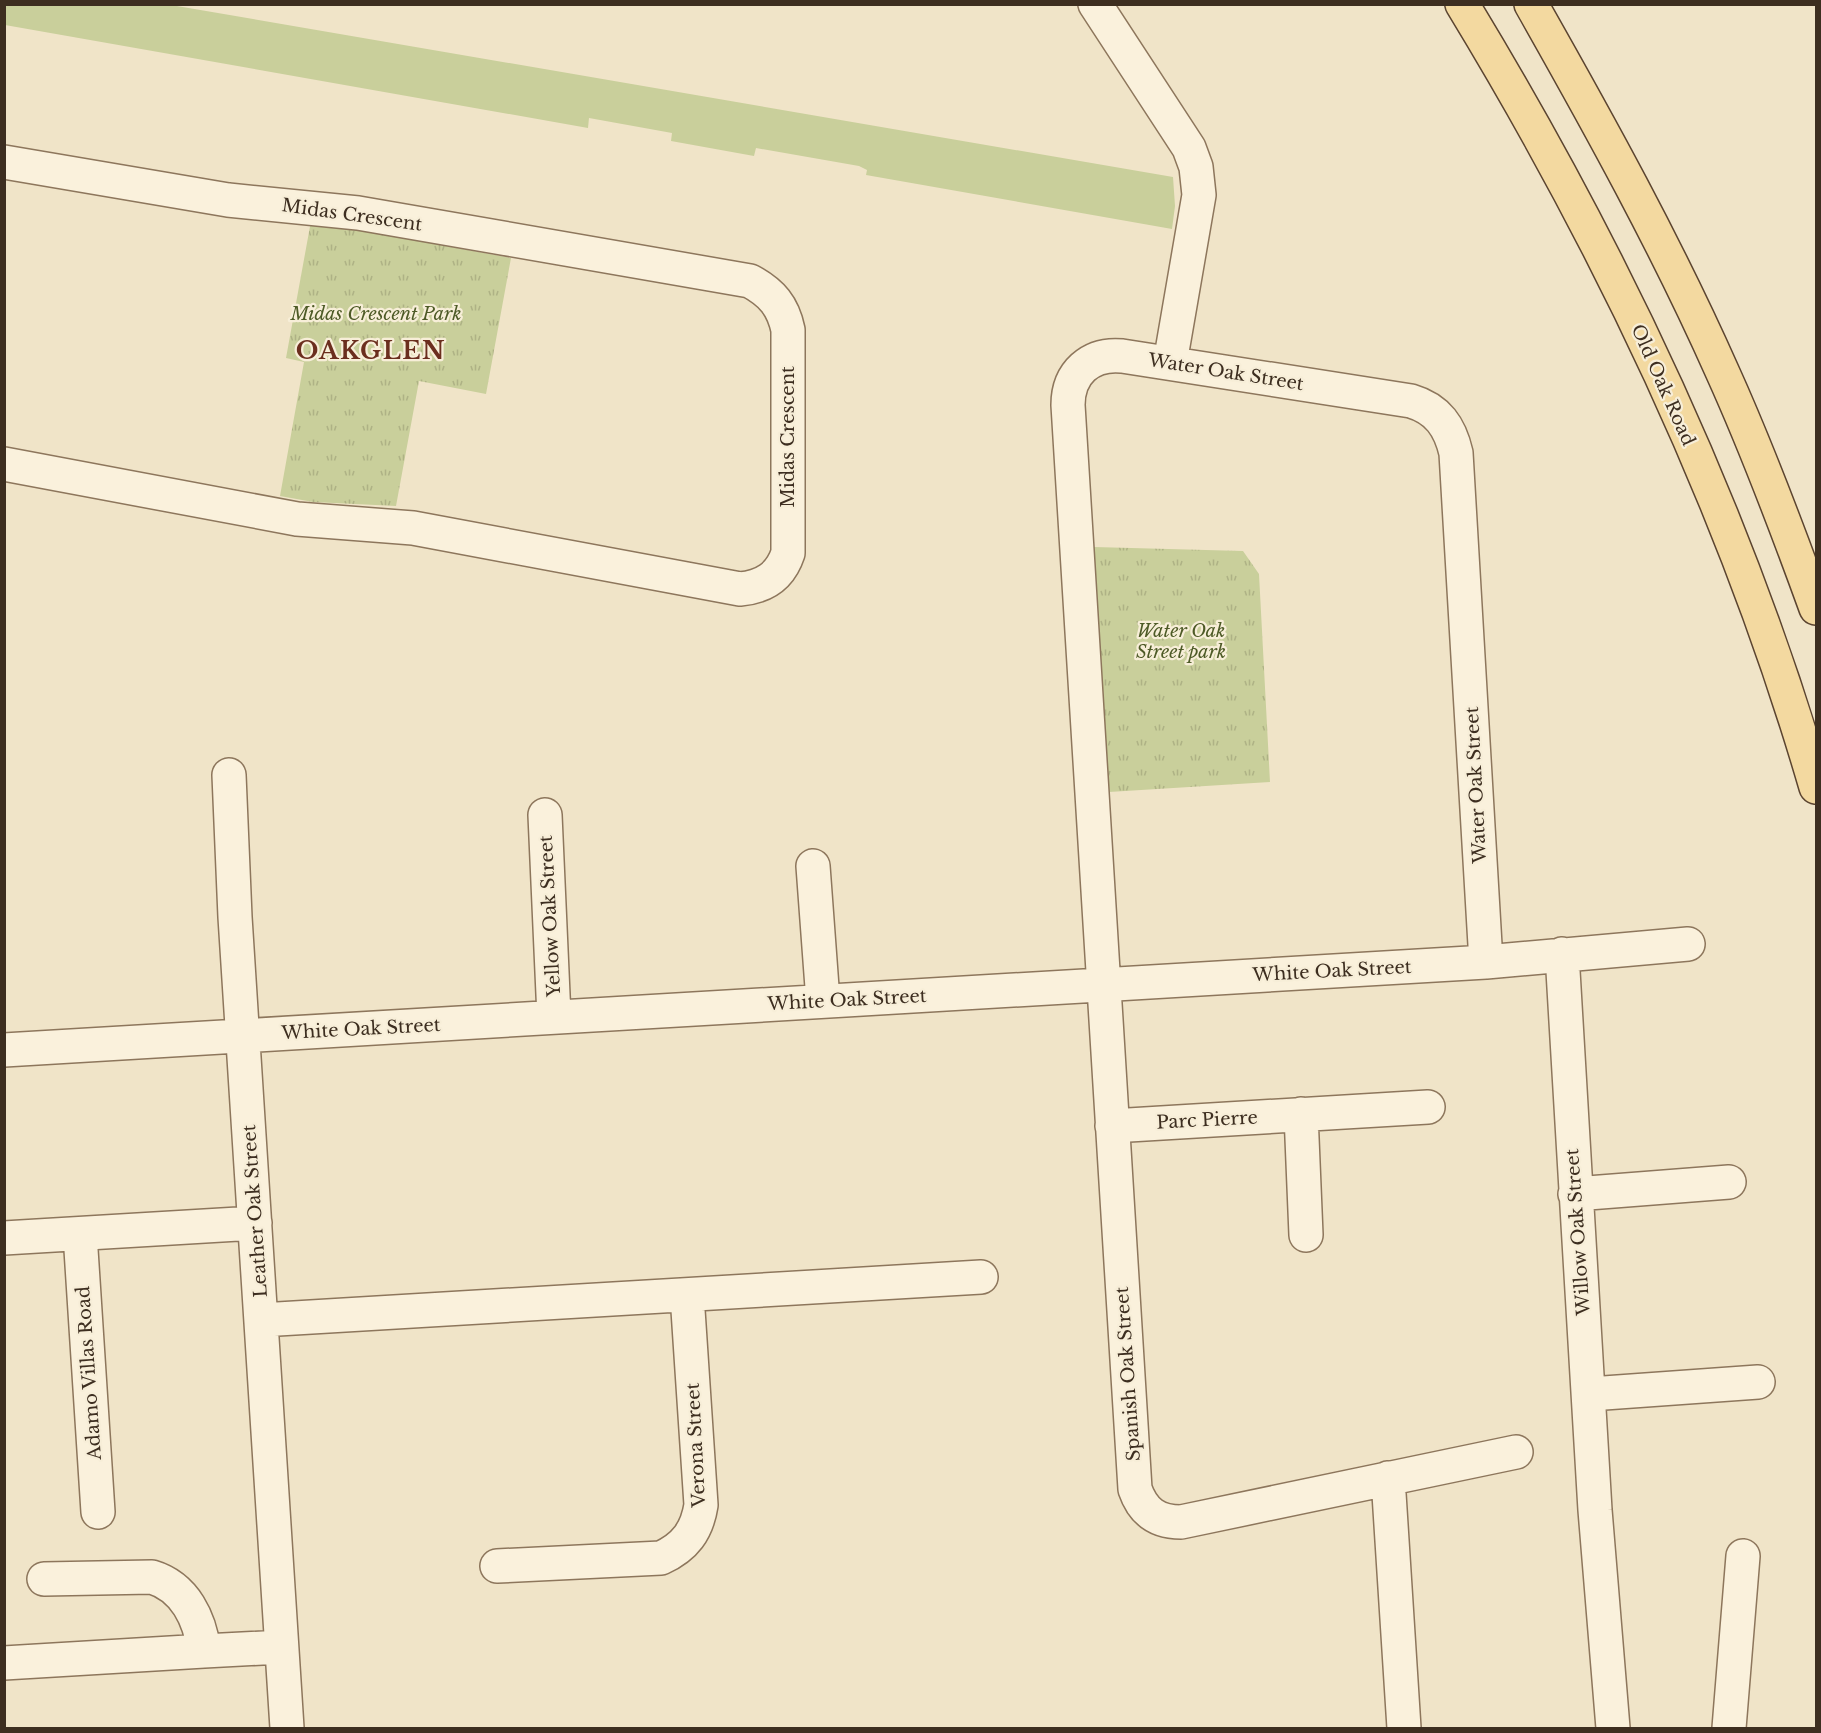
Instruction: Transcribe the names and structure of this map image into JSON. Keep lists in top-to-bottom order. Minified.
{"streets":{"main road":["Old Oak Road"],"street":["Midas Crescent","Water Oak Street","Yellow Oak Street","White Oak Street","Parc Pierre","Leather Oak Street","Willow Oak Street","Adamo Villas Road","Spanish Oak Street","Verona Street"]},"crossings":[["Water Oak Street","White Oak Street"],["Water Oak Street","Spanish Oak Street"],["Yellow Oak Street","White Oak Street"],["White Oak Street","Leather Oak Street"],["White Oak Street","Willow Oak Street"],["White Oak Street","Spanish Oak Street"],["Parc Pierre","Spanish Oak Street"]],"districts":["OAKGLEN"],"parks":["Midas Crescent Park","Water Oak Street park"]}
